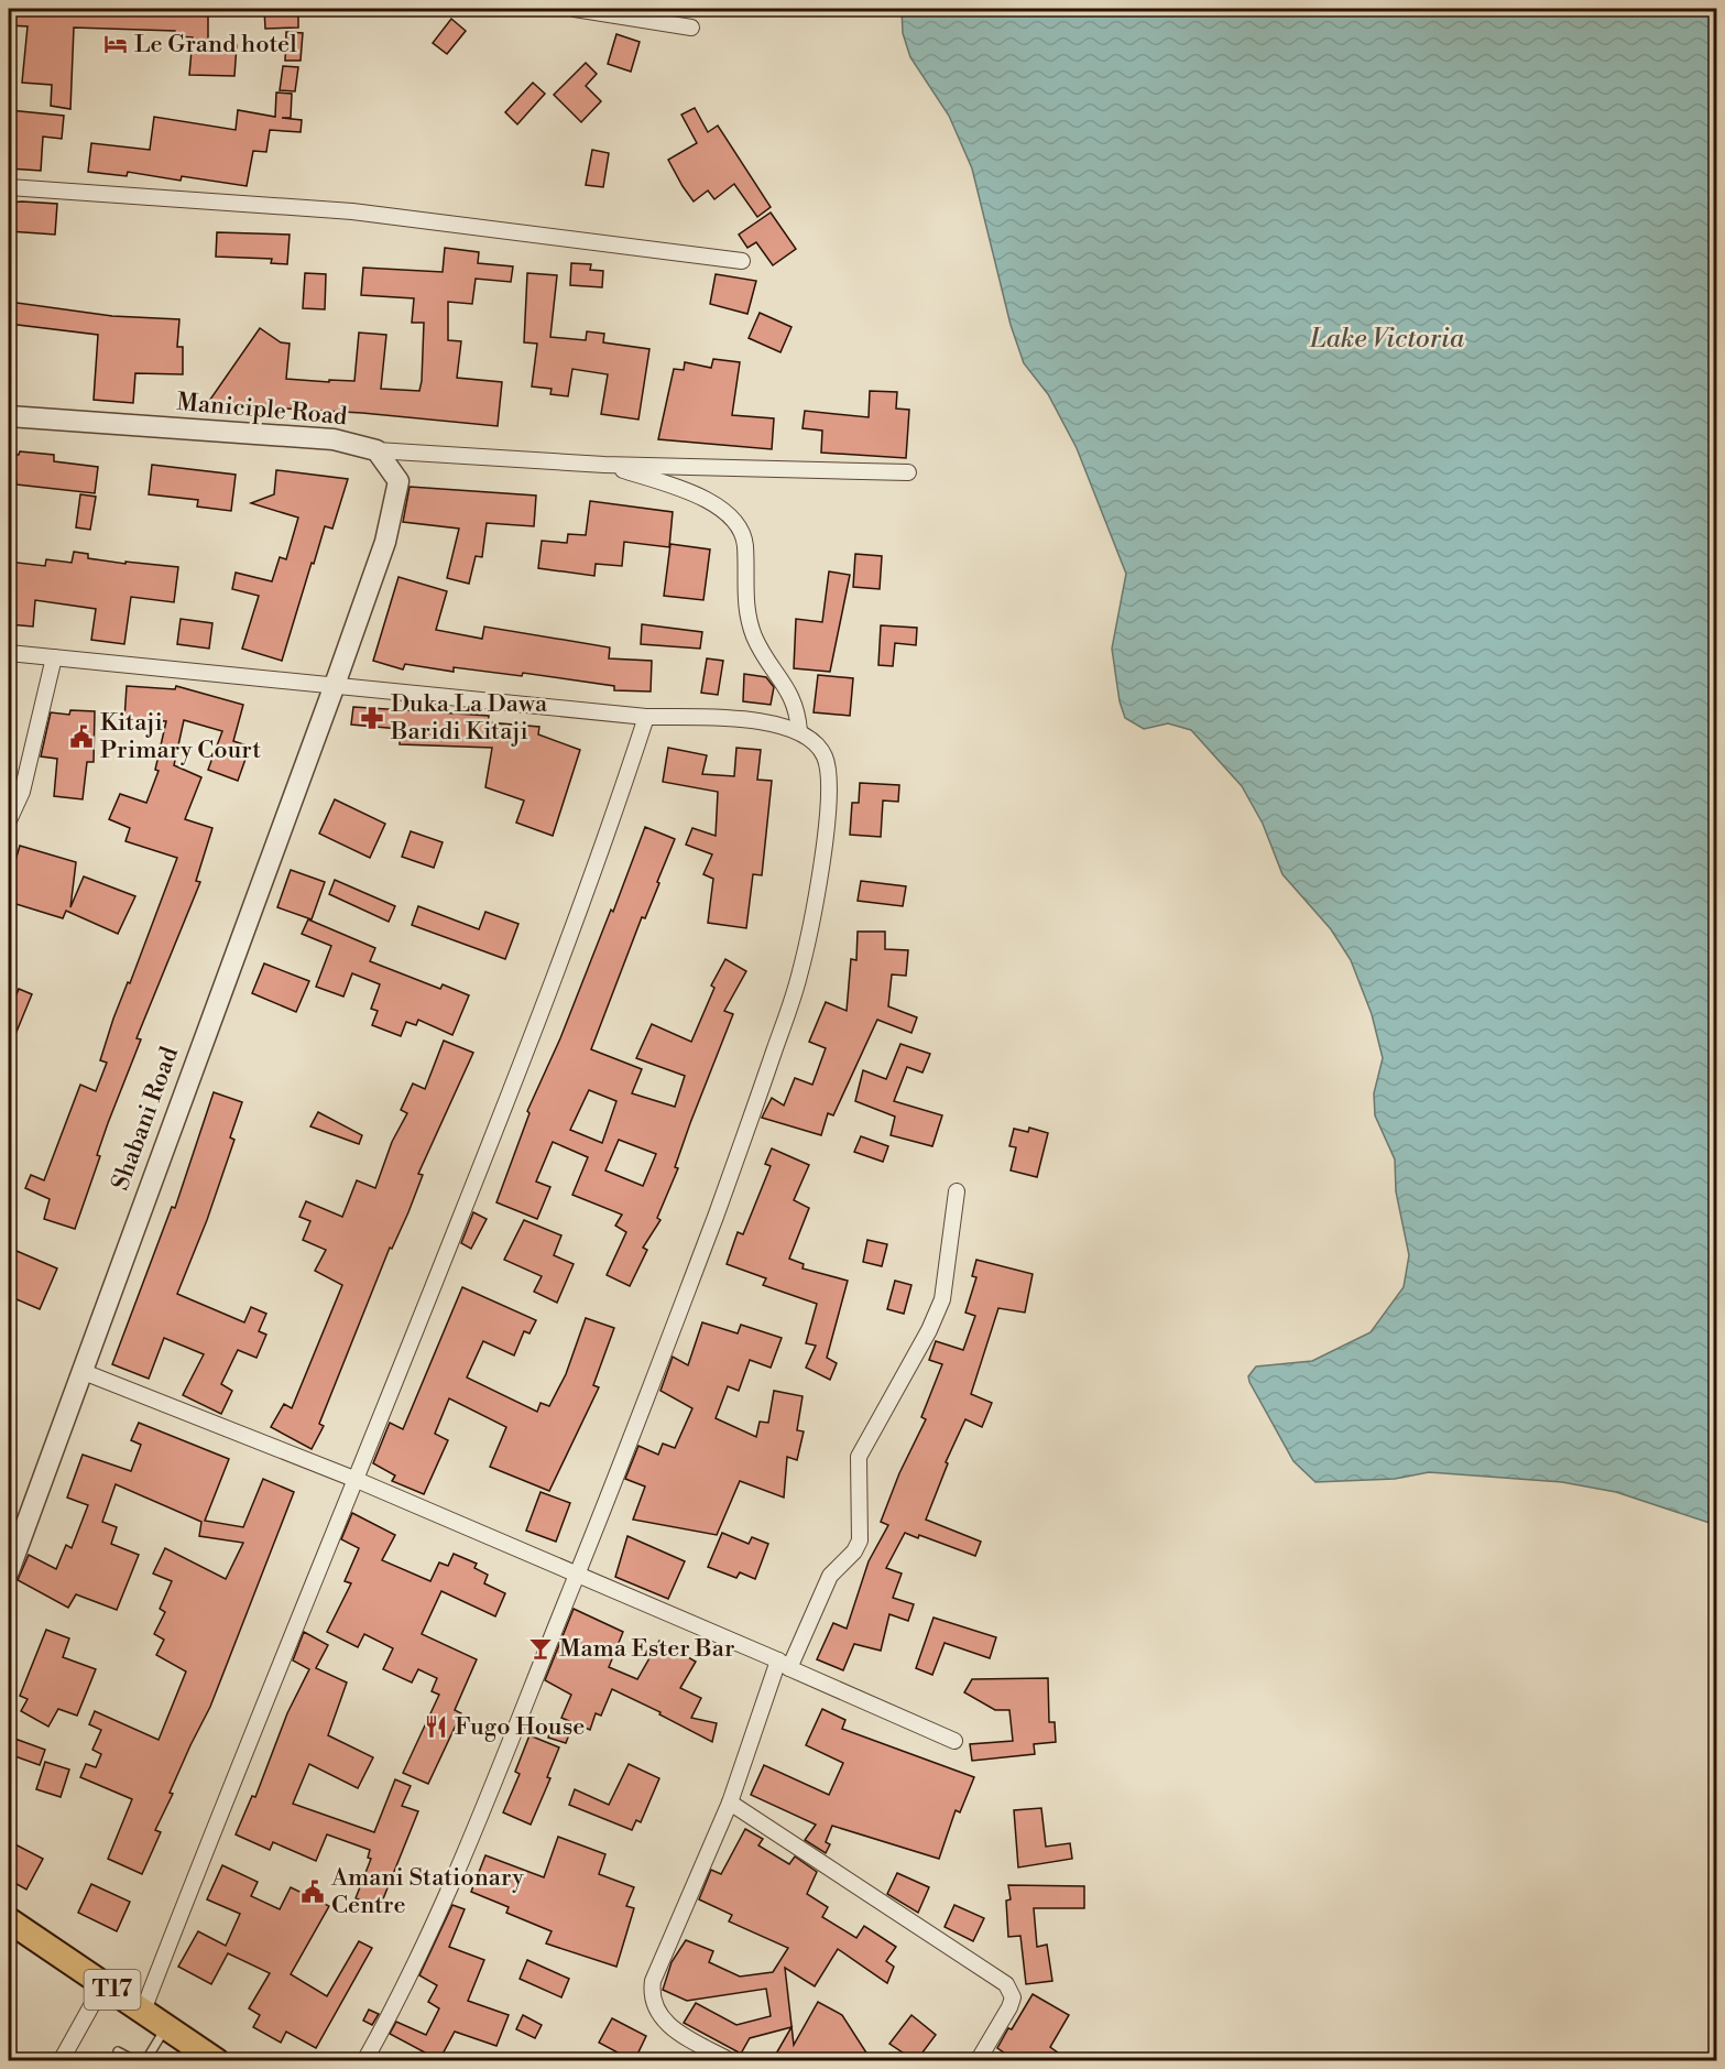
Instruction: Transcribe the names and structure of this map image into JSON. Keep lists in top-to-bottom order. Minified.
{"streets":{"main road":["T17"],"street":["Maniciple Road","Shabani Road"]},"crossings":[["Maniciple Road","Shabani Road"]],"water":["Lake Victoria"],"places":{"hotel":["Le Grand hotel"],"pharmacy":["Duka La Dawa Baridi Kitaji"],"public building":["Kitaji Primary Court","Amani Stationary Centre"],"bar":["Mama Ester Bar"],"restaurant":["Fugo House"]}}
